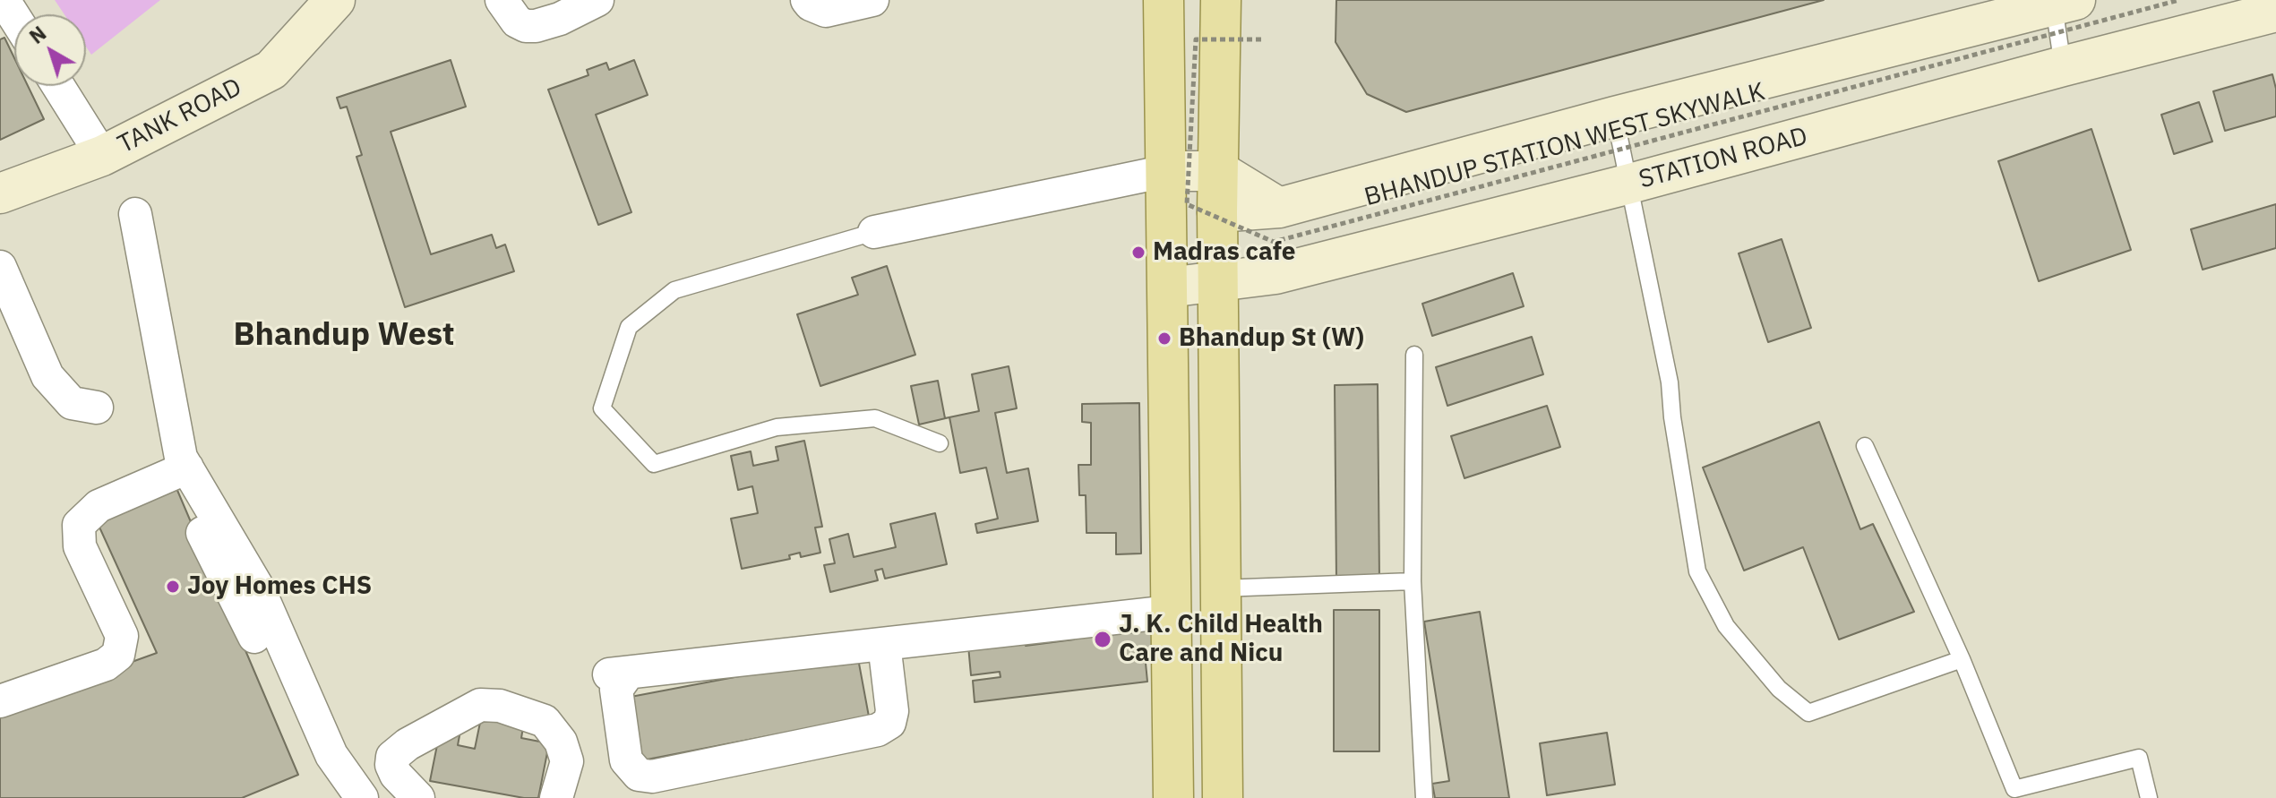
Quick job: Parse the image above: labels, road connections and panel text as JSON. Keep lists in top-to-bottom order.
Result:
{
  "streets": {
    "street": ["TANK ROAD", "STATION ROAD"],
    "path": ["BHANDUP STATION WEST SKYWALK"]
  },
  "districts": ["Bhandup West"],
  "places": [
    "Madras cafe",
    "Bhandup St (W)",
    "Joy Homes CHS",
    "J. K. Child Health Care and Nicu"
  ],
  "north": "top left"
}
